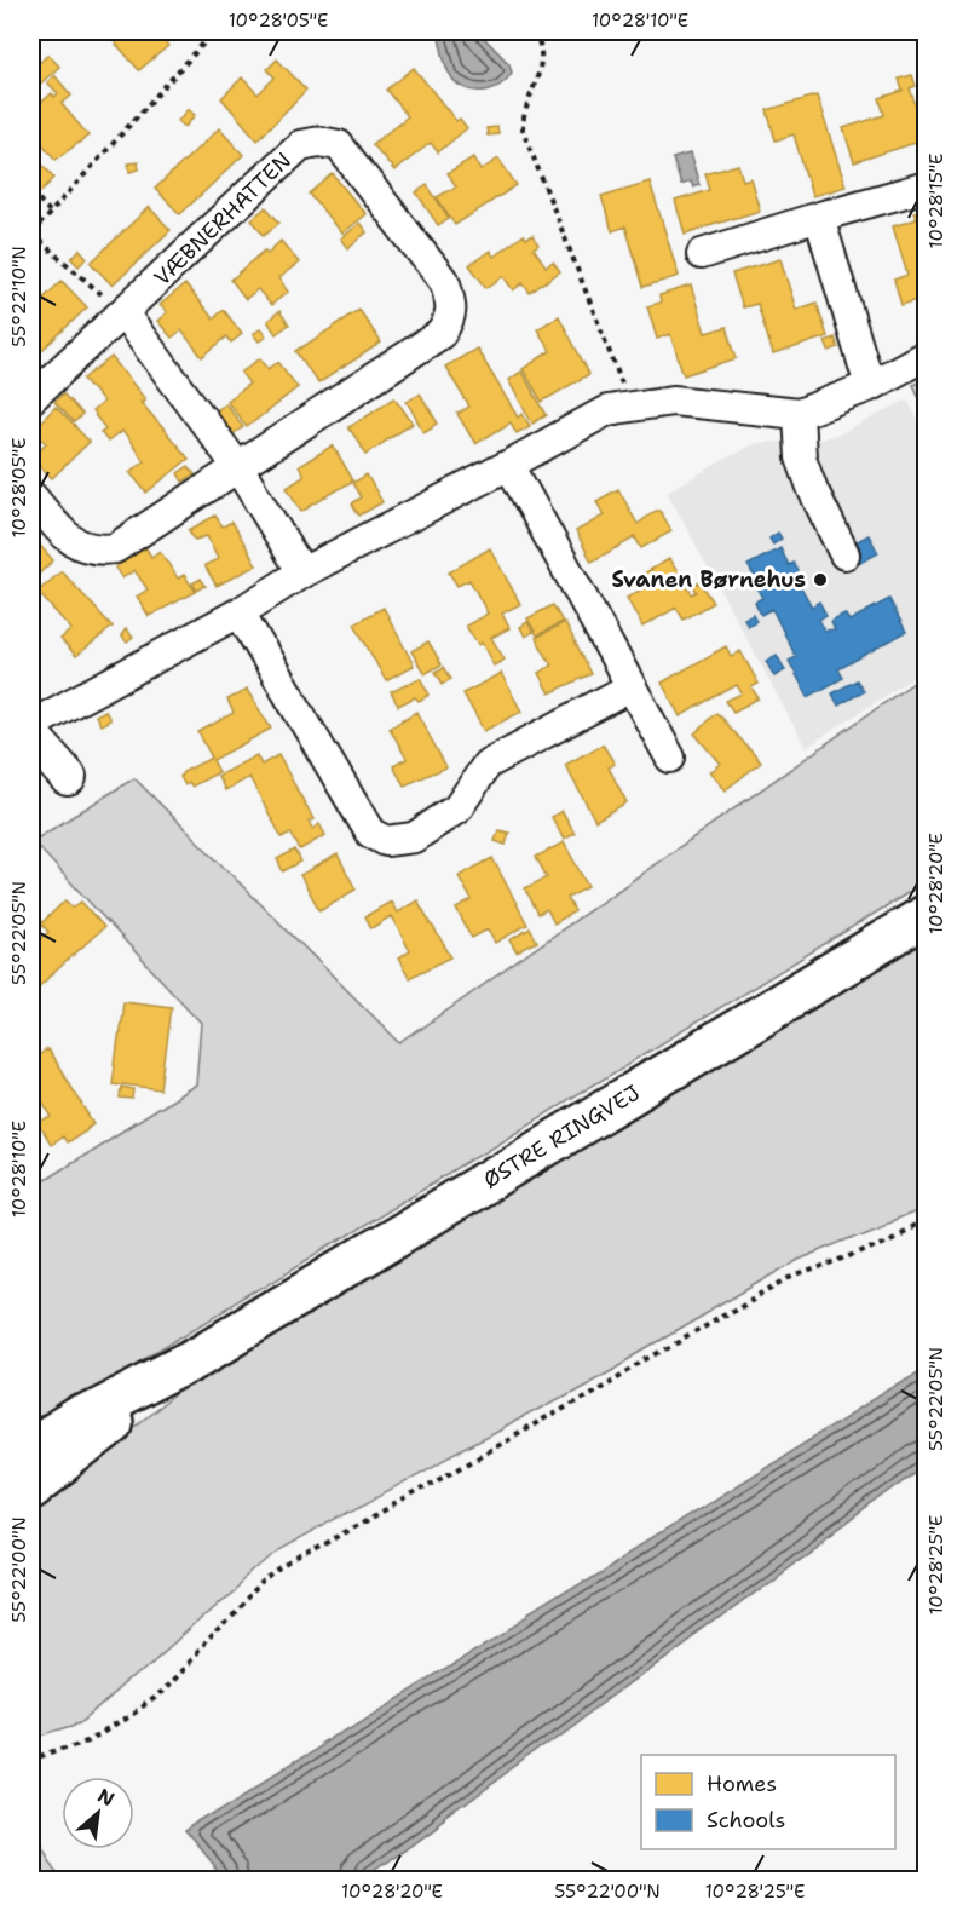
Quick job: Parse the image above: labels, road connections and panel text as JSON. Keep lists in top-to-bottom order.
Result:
{
  "streets": {
    "main road": ["ØSTRE RINGVEJ"],
    "street": ["VÆBNERHATTEN"]
  },
  "places": ["Svanen Børnehus"],
  "legend": ["Homes", "Schools"],
  "north": "top right",
  "coordinates": [
    "10°28'05\"E",
    "10°28'10\"E",
    "10°28'15\"E",
    "55°22'10\"N",
    "10°28'20\"E",
    "55°22'05\"N",
    "10°28'25\"E",
    "55°22'00\"N"
  ]
}
